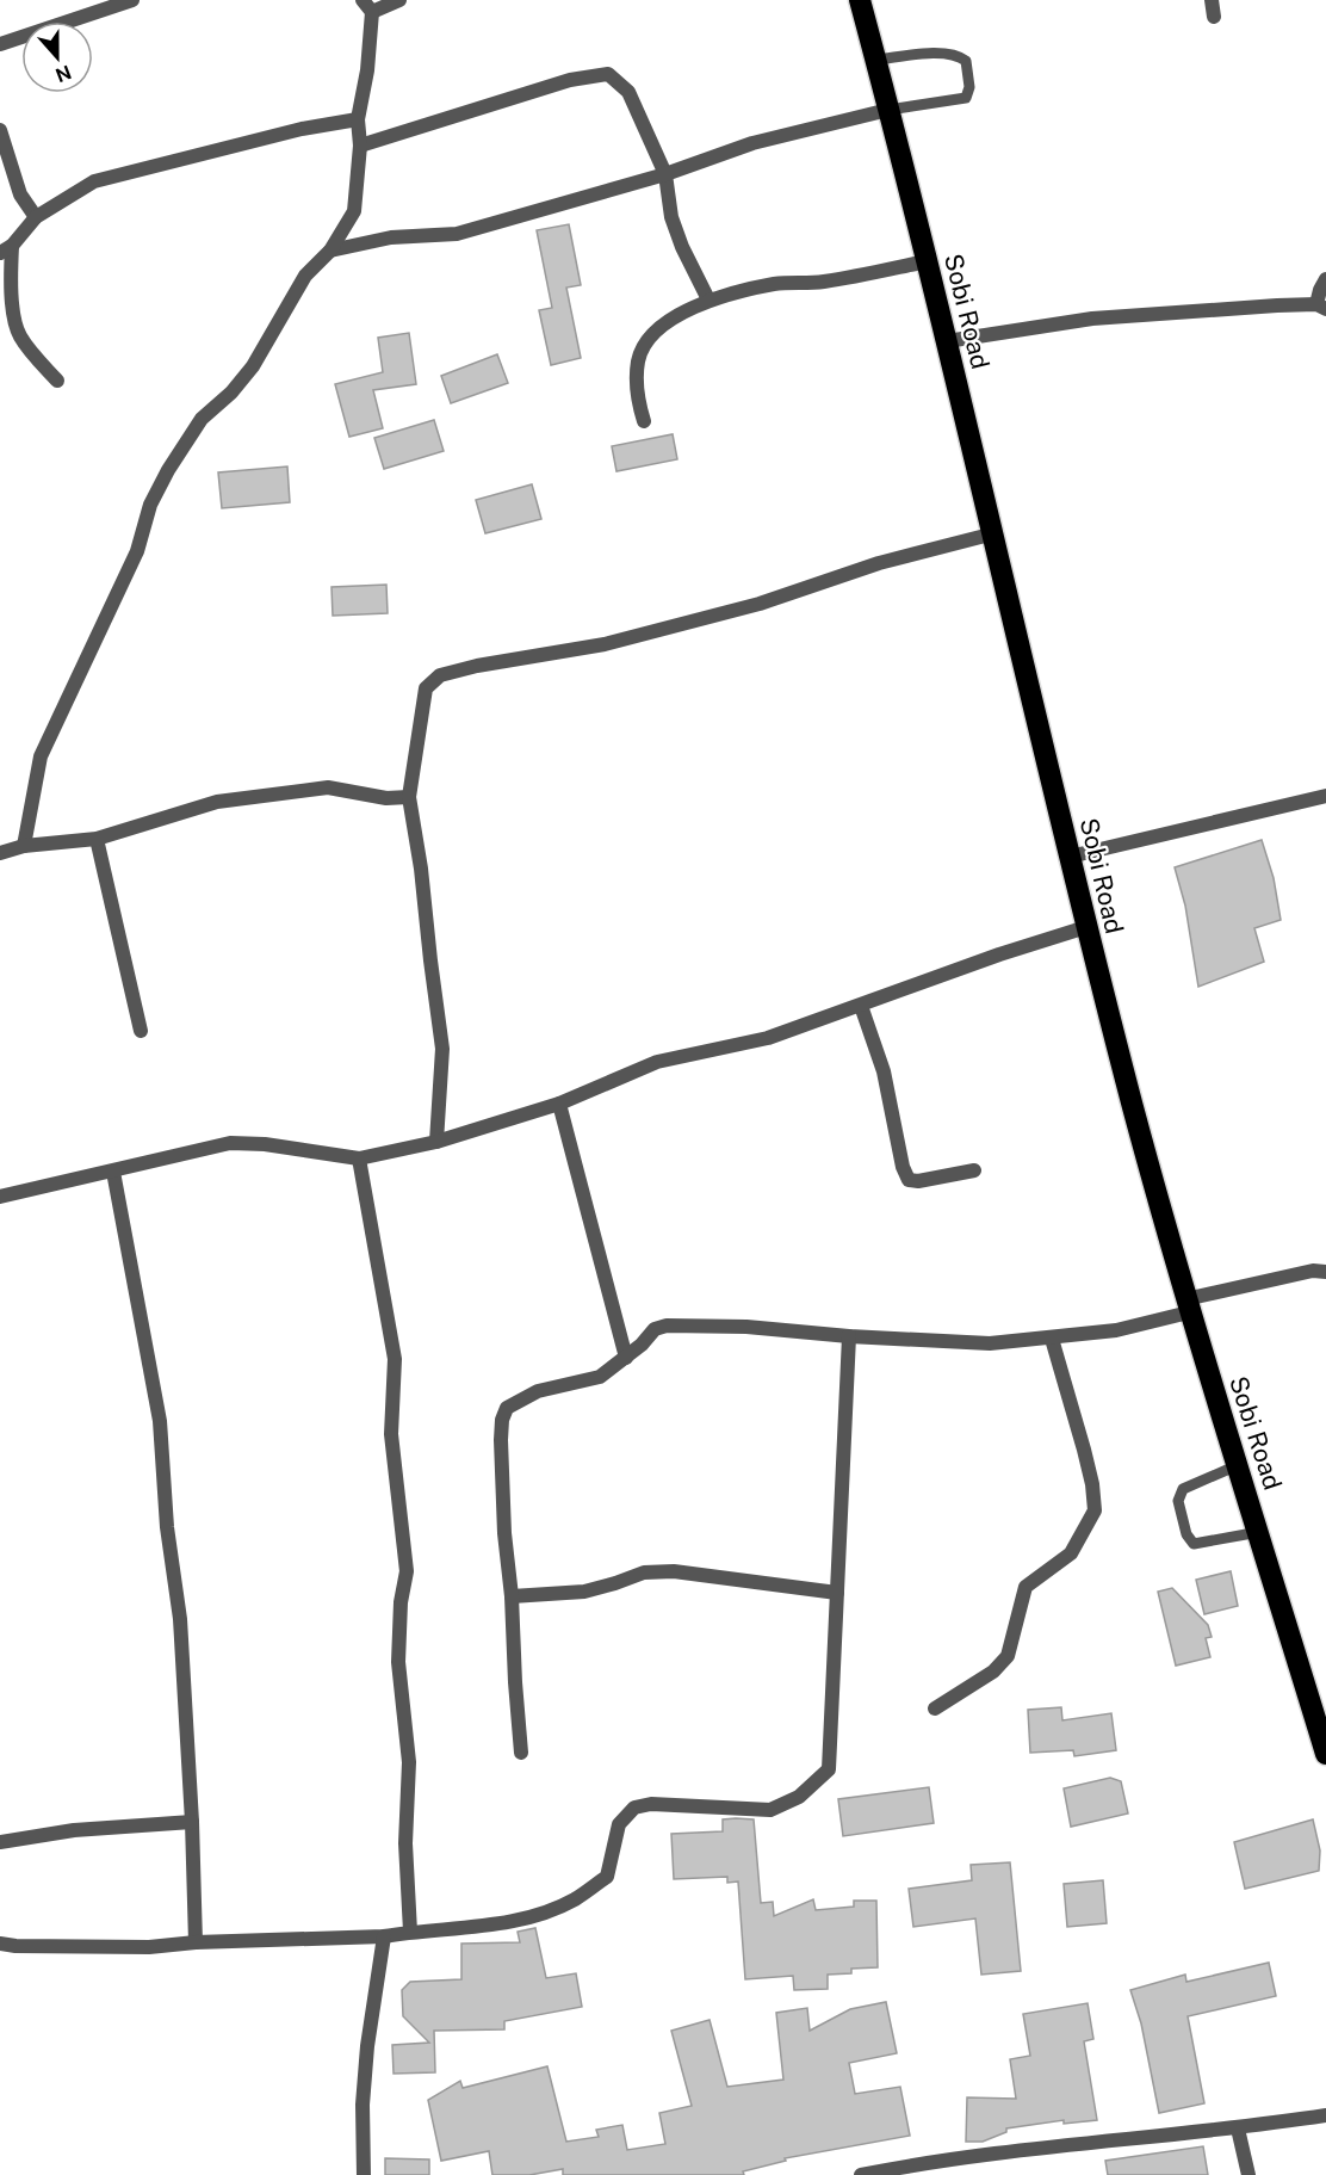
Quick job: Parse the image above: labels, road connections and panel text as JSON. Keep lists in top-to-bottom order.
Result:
{
  "streets": {
    "highway": ["Sobi Road"]
  },
  "north": "bottom"
}
